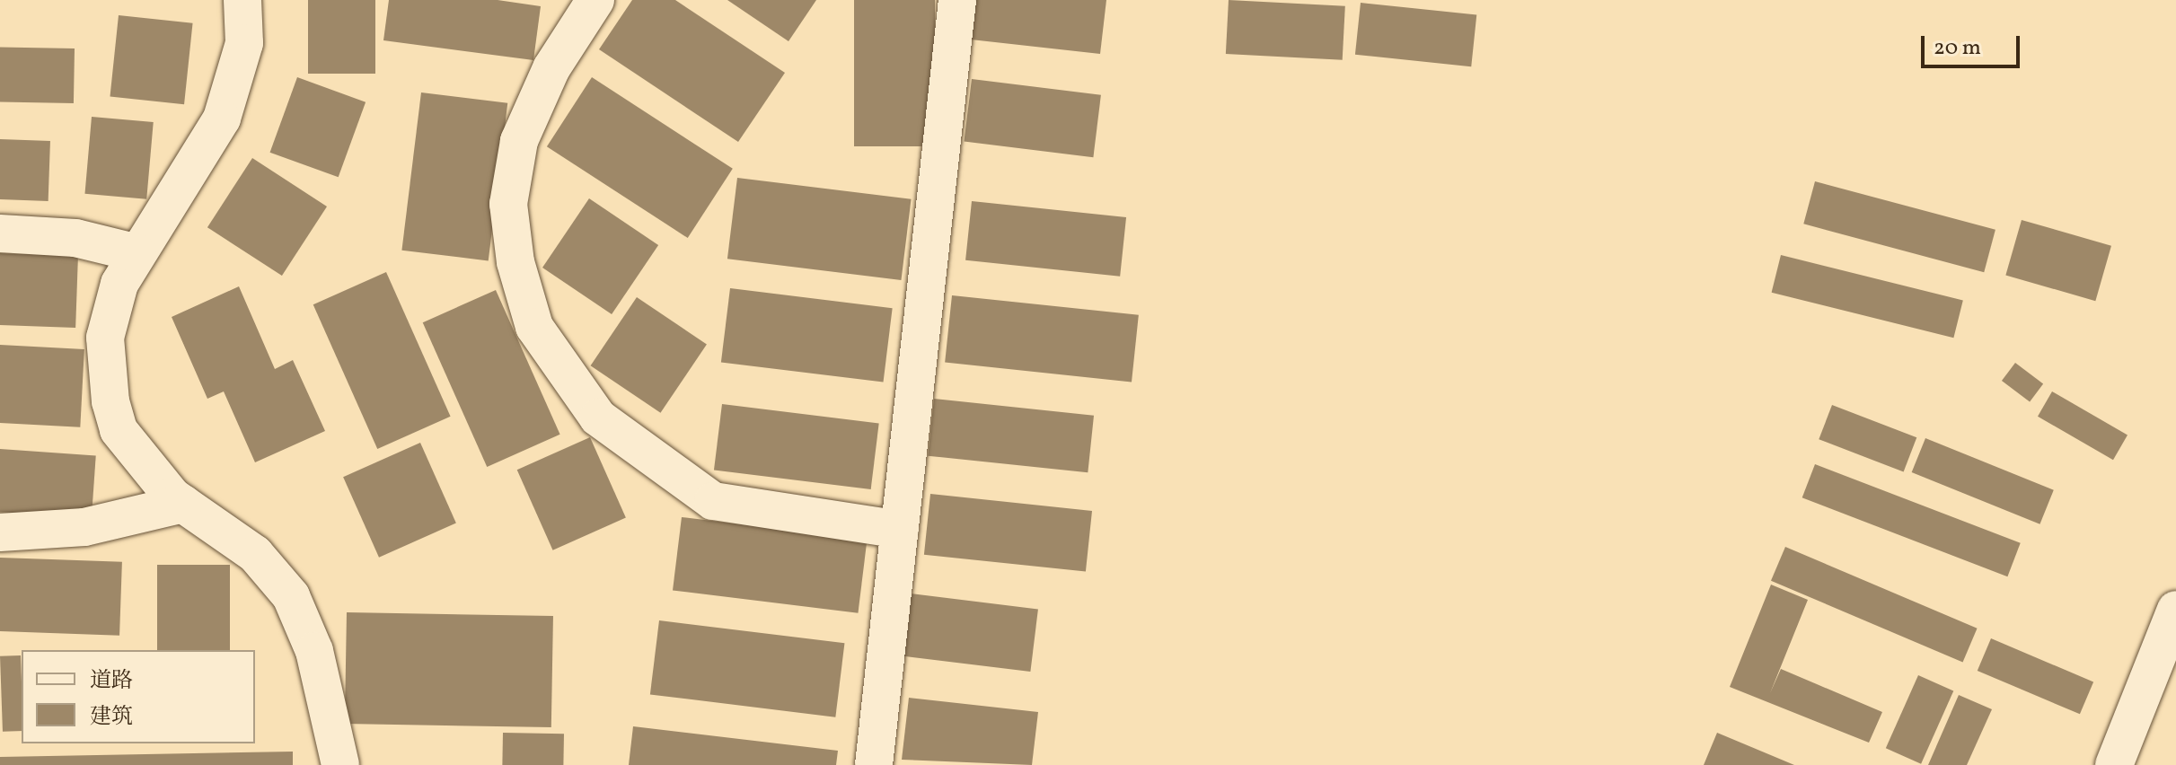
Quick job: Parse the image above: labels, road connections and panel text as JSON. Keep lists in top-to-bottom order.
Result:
{
  "legend": ["道路", "建筑"],
  "scale_bar": "20 m"
}
